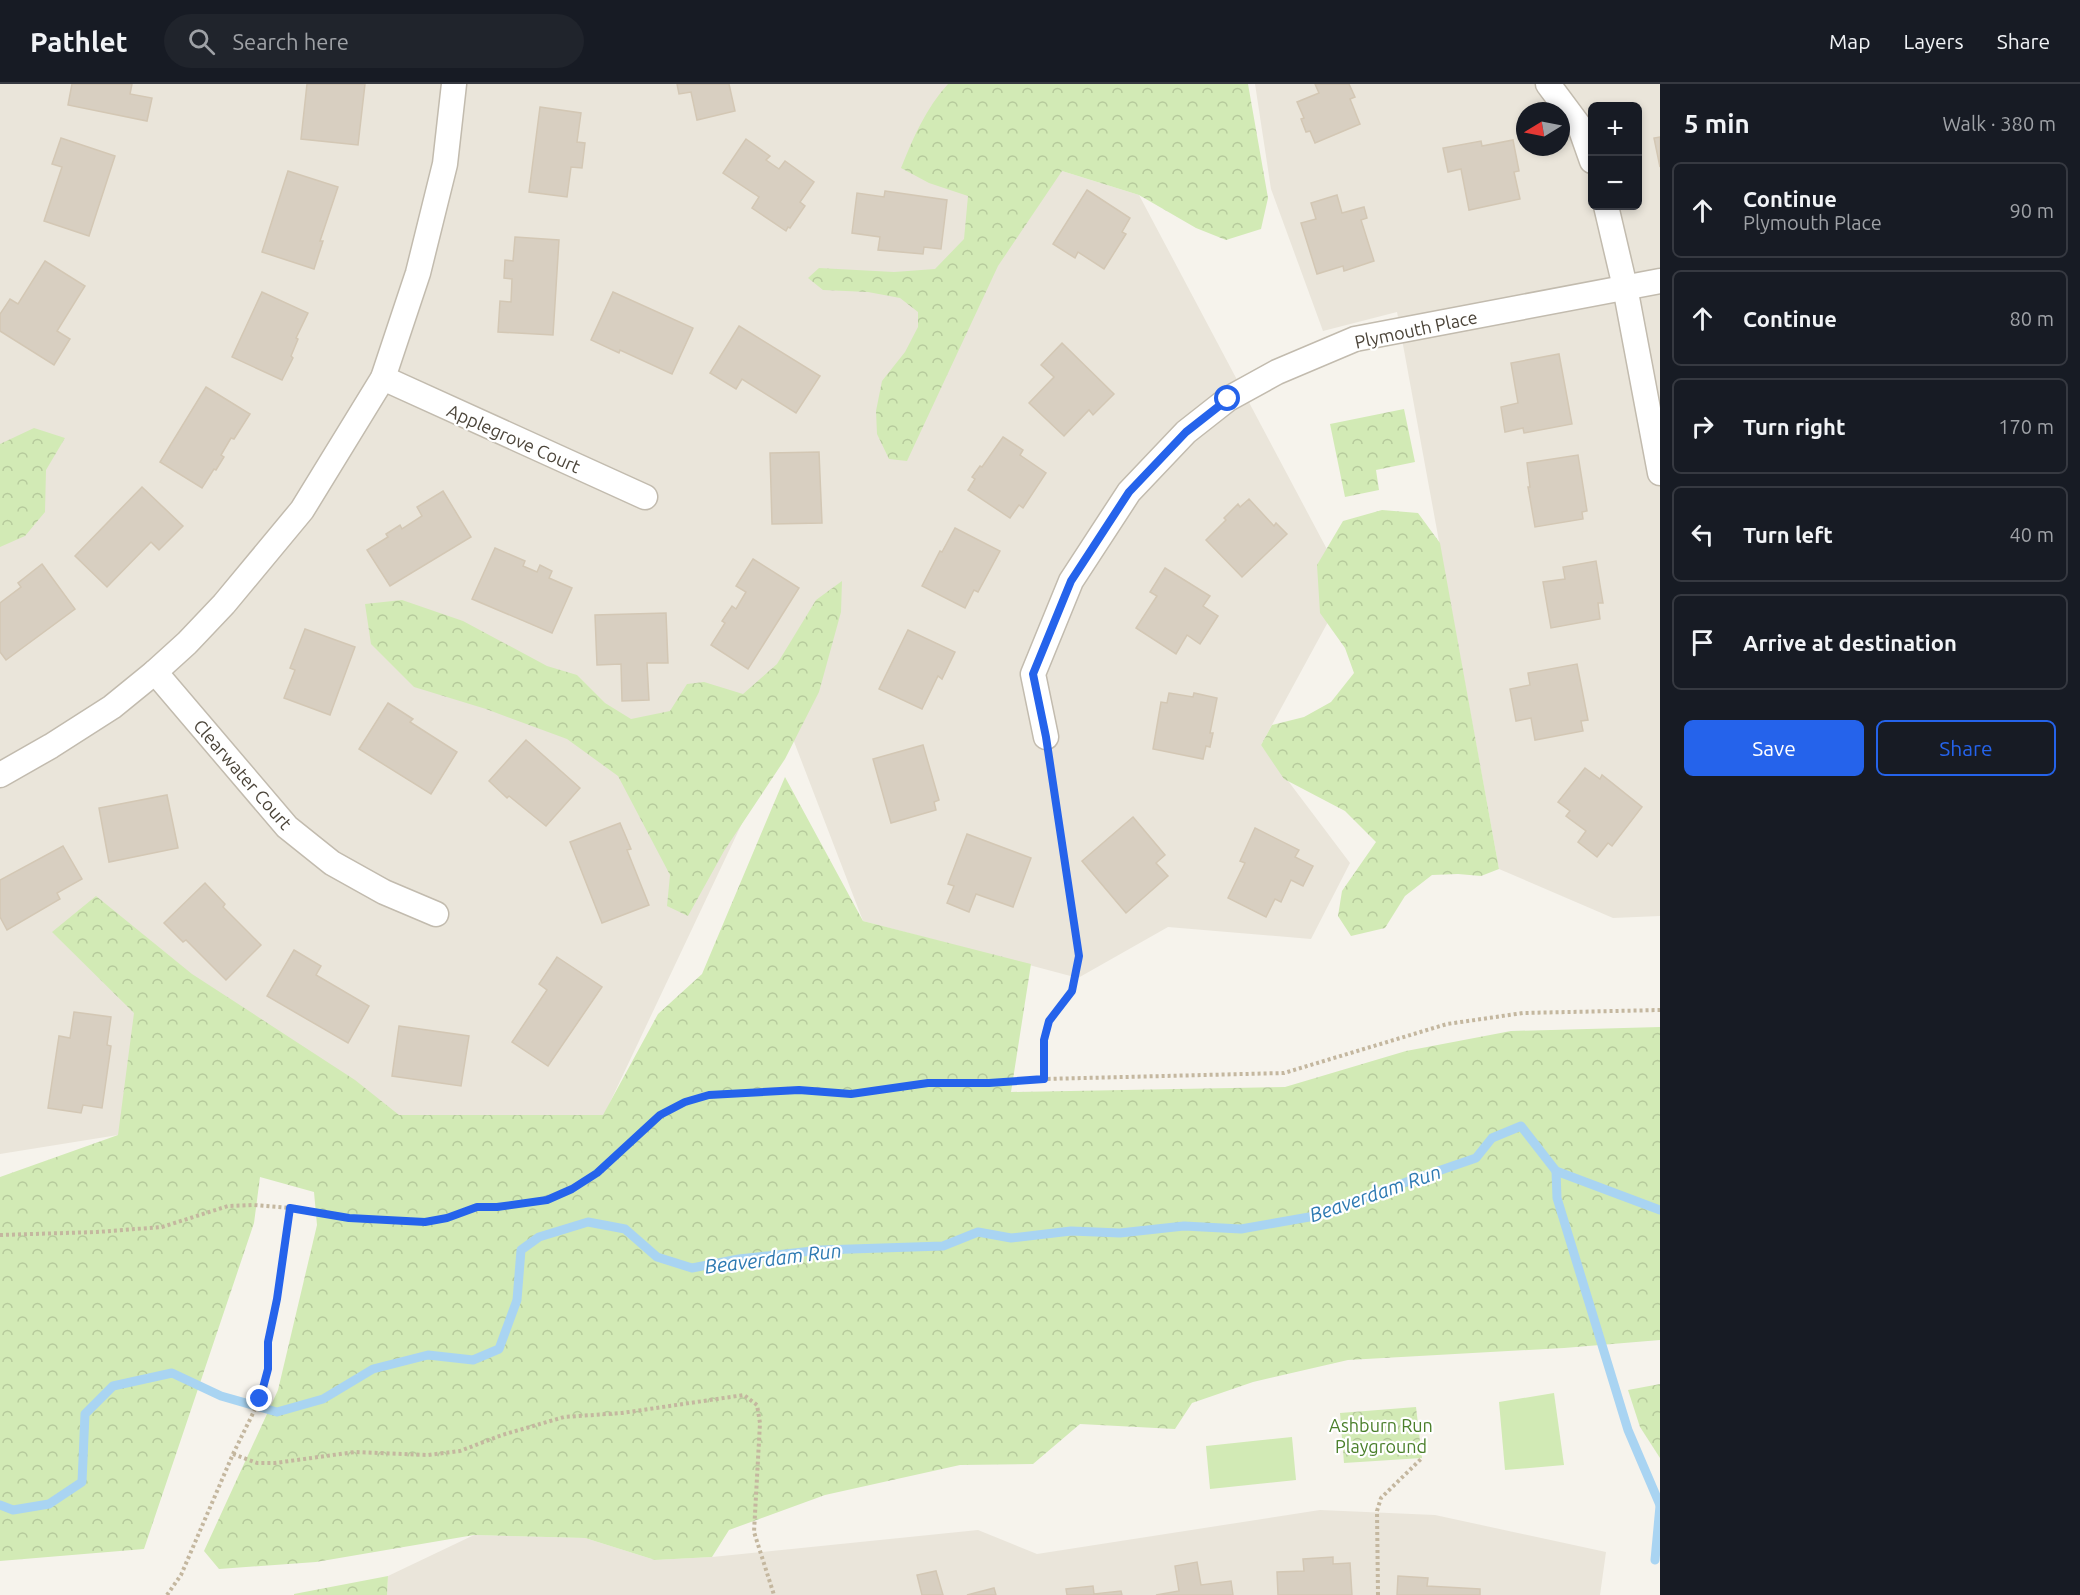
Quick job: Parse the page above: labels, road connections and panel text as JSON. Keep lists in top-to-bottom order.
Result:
{
  "streets": {
    "street": ["Plymouth Place", "Applegrove Court", "Clearwater Court"]
  },
  "water": ["Beaverdam Run"],
  "parks": ["Ashburn Run Playground"],
  "north": "left",
  "page": {
    "header": "Pathlet",
    "search": "Search here",
    "nav": ["Map", "Layers", "Share"],
    "heading": ["5 min", "Walk · 380 m"],
    "map_buttons": ["+", "−"],
    "list": [
      ["Continue", "Plymouth Place", "90 m"],
      ["Continue", "80 m"],
      ["Turn right", "170 m"],
      ["Turn left", "40 m"],
      "Arrive at destination"
    ],
    "buttons": ["Save", "Share"]
  }
}
